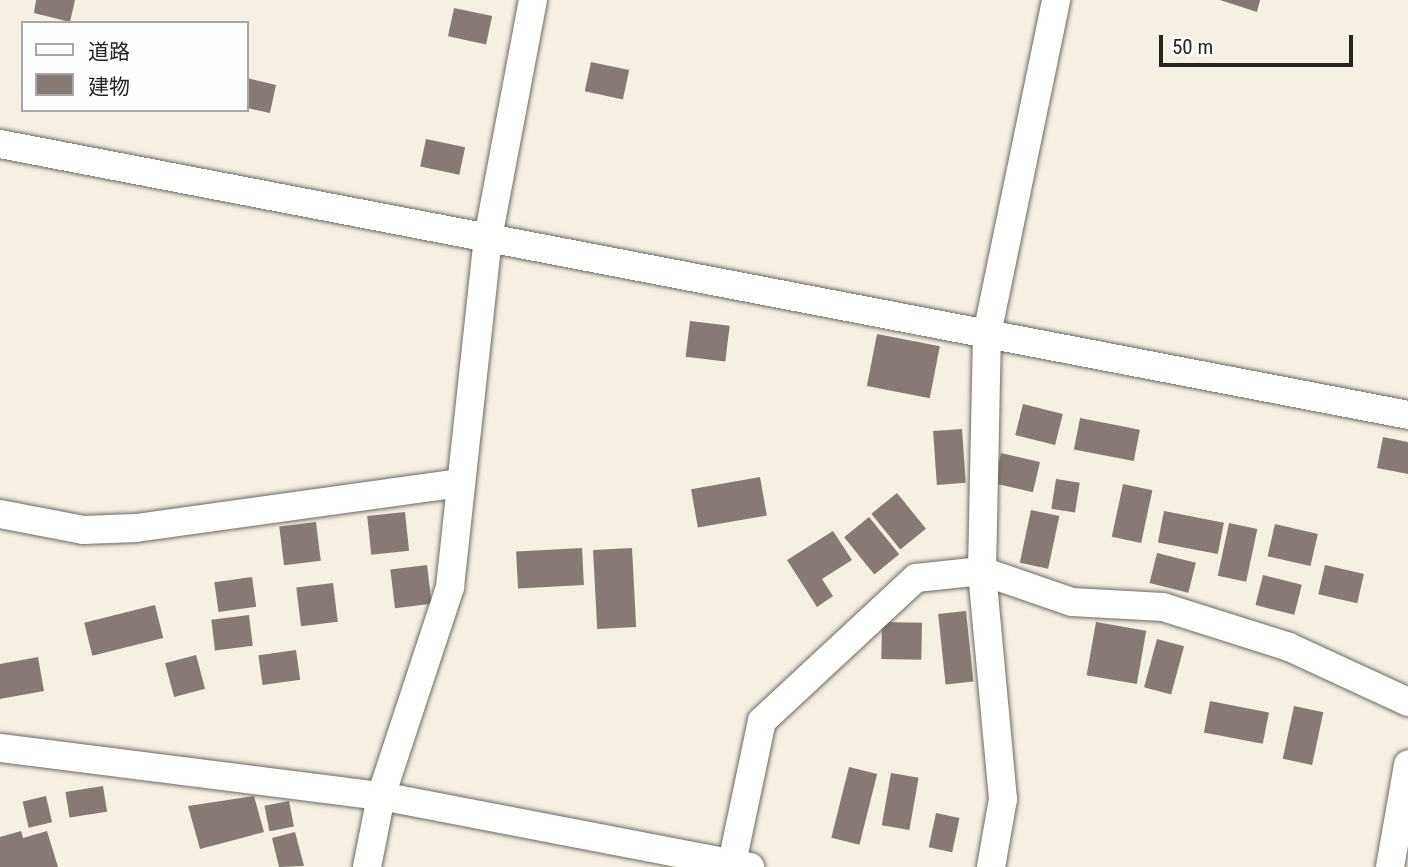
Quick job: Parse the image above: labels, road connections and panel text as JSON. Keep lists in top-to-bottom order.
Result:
{
  "legend": ["道路", "建物"],
  "scale_bar": "50 m"
}
